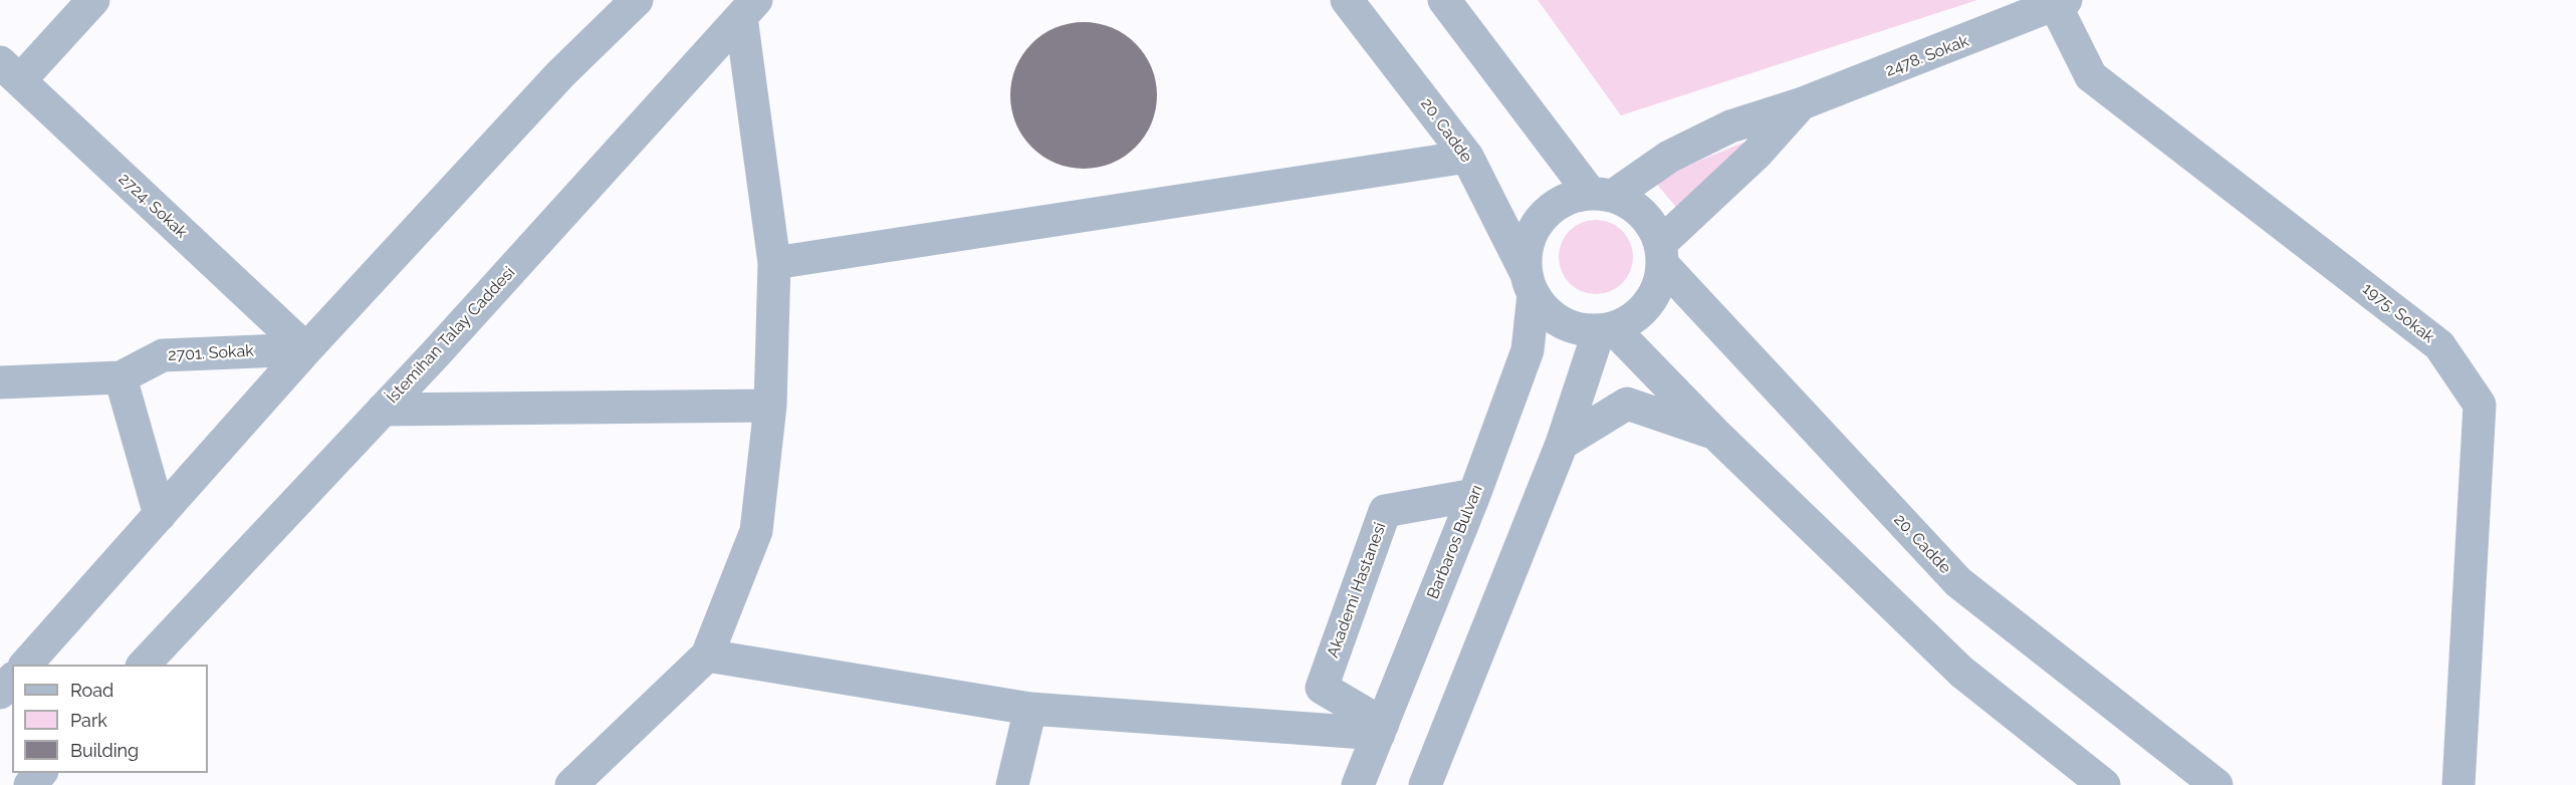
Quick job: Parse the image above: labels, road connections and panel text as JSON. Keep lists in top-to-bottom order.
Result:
{
  "streets": {
    "street": [
      "2478. Sokak",
      "20. Cadde",
      "2724. Sokak",
      "1975. Sokak",
      "İstemihan Talay Caddesi",
      "2701. Sokak",
      "Barbaros Bulvarı",
      "Akademi Hastanesi"
    ]
  },
  "crossings": [
    ["2478. Sokak", "20. Cadde"],
    ["2478. Sokak", "1975. Sokak"],
    ["2478. Sokak", "Barbaros Bulvarı"],
    ["20. Cadde", "Barbaros Bulvarı"],
    ["2724. Sokak", "2701. Sokak"],
    ["Barbaros Bulvarı", "Akademi Hastanesi"]
  ],
  "legend": ["Road", "Park", "Building"]
}
